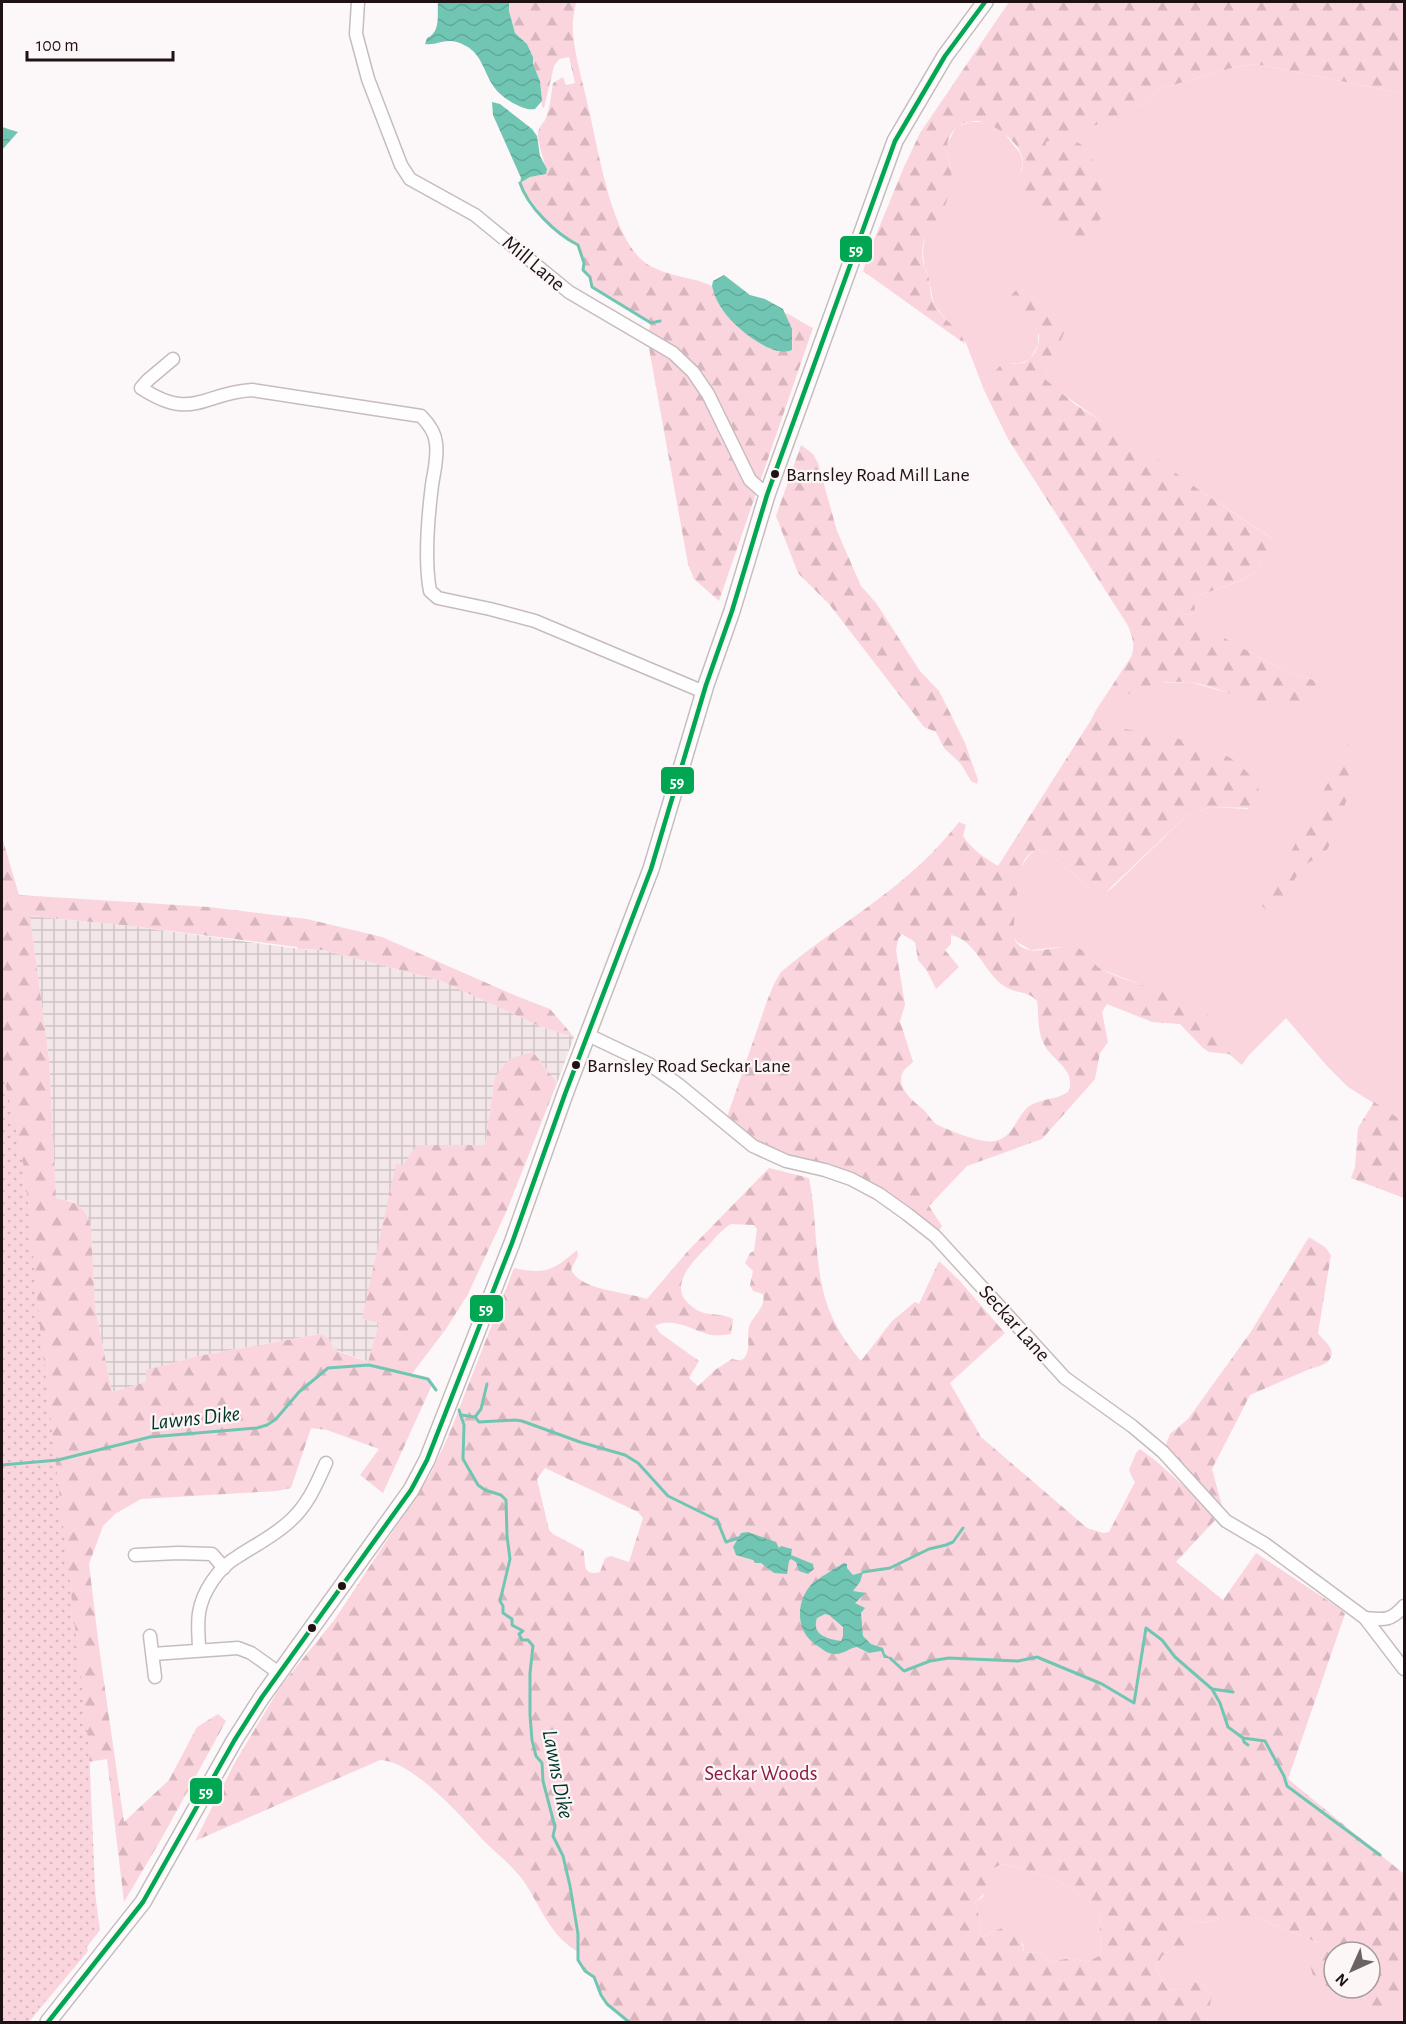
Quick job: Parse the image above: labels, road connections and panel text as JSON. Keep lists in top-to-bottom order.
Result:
{
  "streets": {
    "street": ["Mill Lane", "Seckar Lane"]
  },
  "water": ["Lawns Dike"],
  "parks": ["Seckar Woods"],
  "places": ["Barnsley Road Mill Lane", "Barnsley Road Seckar Lane"],
  "lines": ["transit line 59"],
  "scale_bar": "100 m",
  "north": "bottom left"
}
